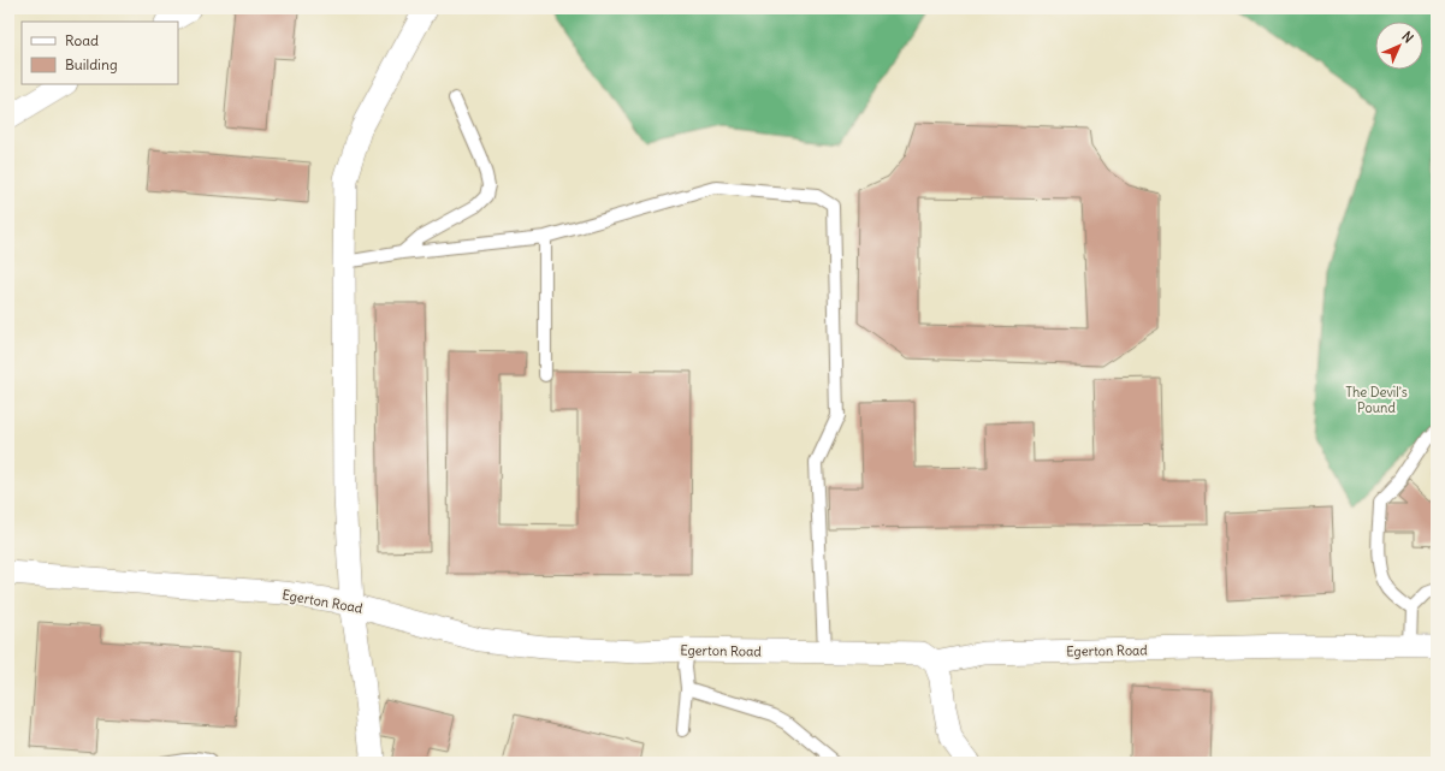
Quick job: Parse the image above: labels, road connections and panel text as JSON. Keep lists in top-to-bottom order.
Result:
{
  "streets": {
    "street": ["Egerton Road"]
  },
  "parks": ["The Devil's Pound"],
  "legend": ["Road", "Building"],
  "north": "top right"
}
